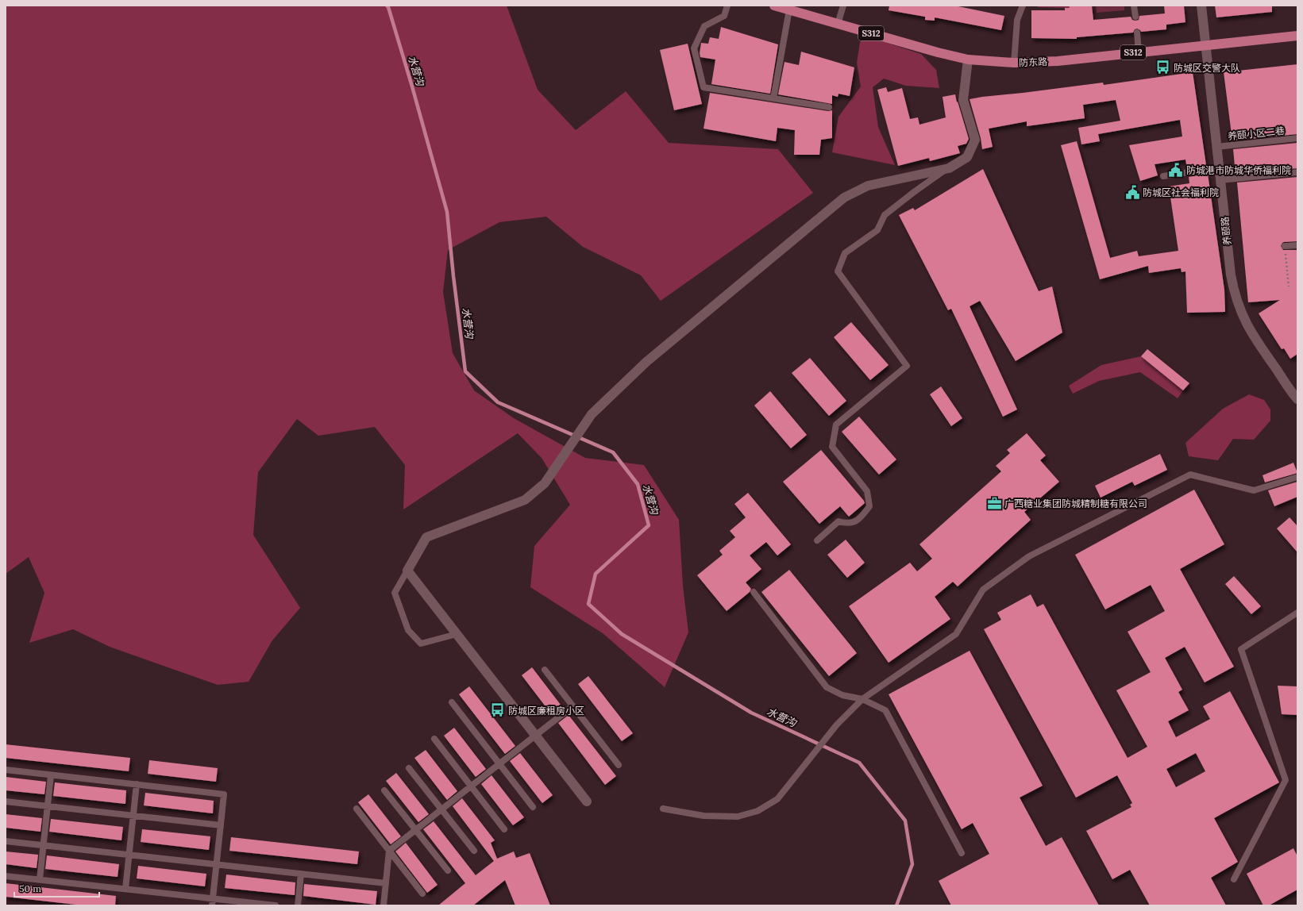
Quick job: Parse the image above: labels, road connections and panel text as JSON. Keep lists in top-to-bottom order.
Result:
{
  "streets": {
    "main road": ["S312", "防东路"],
    "street": ["养颐路"],
    "lane": ["养颐小区二巷"]
  },
  "crossings": [
    ["防东路", "养颐路"],
    ["养颐小区二巷", "养颐路"]
  ],
  "water": ["水营沟"],
  "places": {
    "bus stop": ["防城区交警大队", "防城区廉租房小区"],
    "public building": ["防城港市防城华侨福利院", "防城区社会福利院"],
    "office": ["广西糖业集团防城精制糖有限公司"]
  },
  "scale_bar": "50 m"
}
